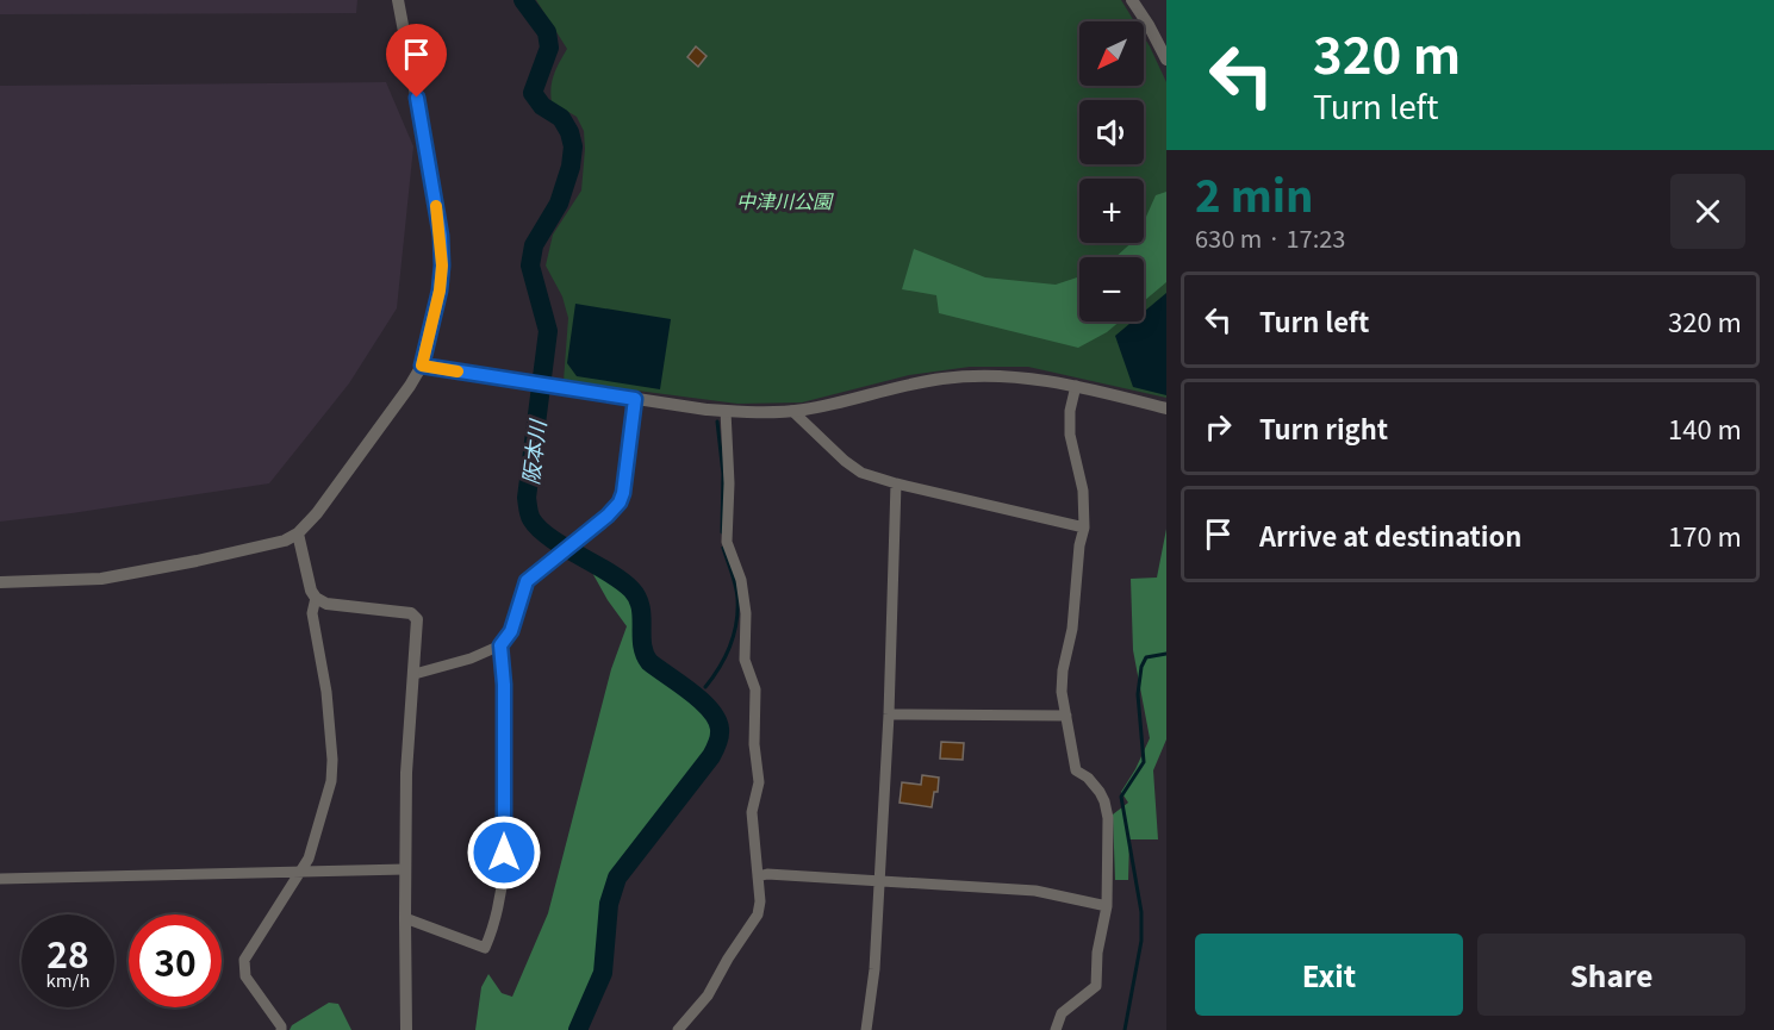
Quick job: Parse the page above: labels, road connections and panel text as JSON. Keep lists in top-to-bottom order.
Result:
{
  "water": ["阪本川"],
  "parks": ["中津川公園"],
  "north": "bottom left",
  "page": {
    "turn": ["320 m", "Turn left"],
    "map_buttons": ["+", "−"],
    "heading": ["2 min", "630 m · 17:23"],
    "list": [
      {
        "name": "Turn left",
        "value": "320 m"
      },
      {
        "name": "Turn right",
        "value": "140 m"
      },
      {
        "name": "Arrive at destination",
        "value": "170 m"
      }
    ],
    "speed": "28 km/h",
    "limit": "30",
    "buttons": ["Exit", "Share"]
  }
}
